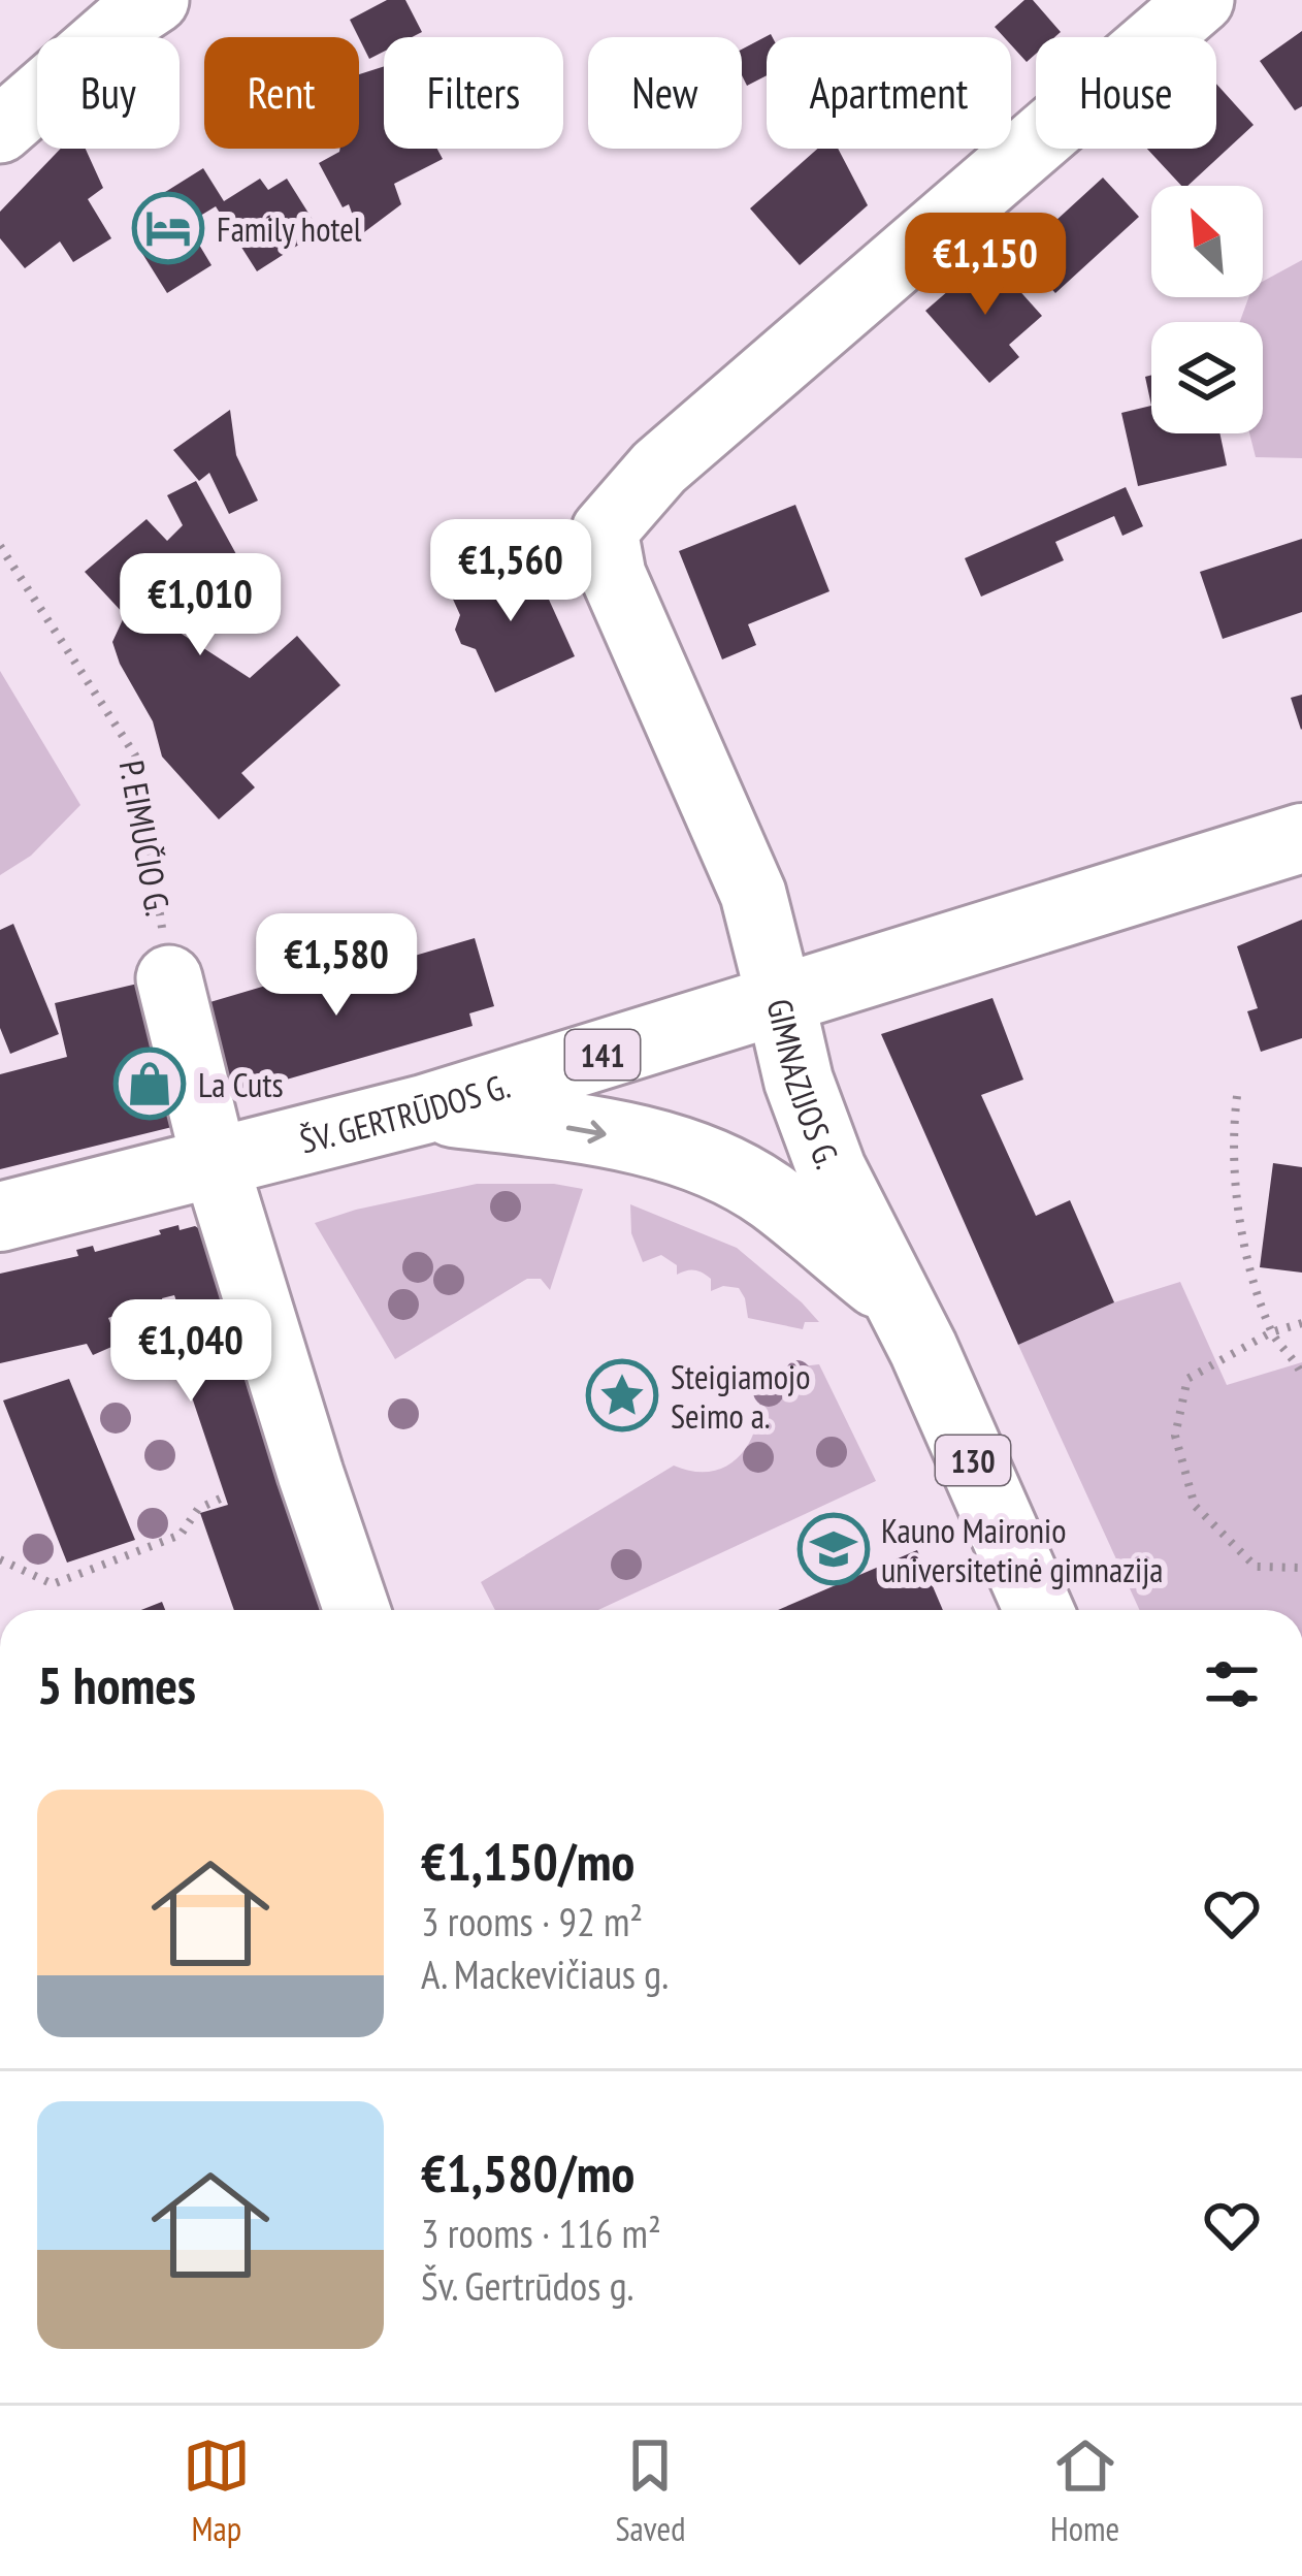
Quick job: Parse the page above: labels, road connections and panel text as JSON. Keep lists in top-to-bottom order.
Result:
{
  "streets": {
    "main road": [
      "141",
      "GIMNAZIJOS G.",
      "ŠV. GERTRŪDOS G.",
      "130"
    ],
    "path": ["P. EIMUČIO G."]
  },
  "crossings": [
    ["GIMNAZIJOS G.", "ŠV. GERTRŪDOS G."]
  ],
  "places": {
    "hotel": ["Family hotel"],
    "shop": ["La Cuts"],
    "place": ["Steigiamojo Seimo a."],
    "school or university": ["Kauno Maironio universitetinė gimnazija"]
  },
  "north": "top left",
  "page": {
    "chip": [
      "Buy",
      "Rent",
      "Filters",
      "New",
      "Apartment",
      "House"
    ],
    "price": [
      "€1,150",
      "€1,560",
      "€1,010",
      "€1,580",
      "€1,040"
    ],
    "heading": "5 homes",
    "list": [
      {
        "name": "€1,150/mo",
        "note": "3 rooms · 92 m² · A. Mackevičiaus g."
      },
      {
        "name": "€1,580/mo",
        "note": "3 rooms · 116 m² · Šv. Gertrūdos g."
      }
    ],
    "tabs": ["Map", "Saved", "Home"]
  }
}
